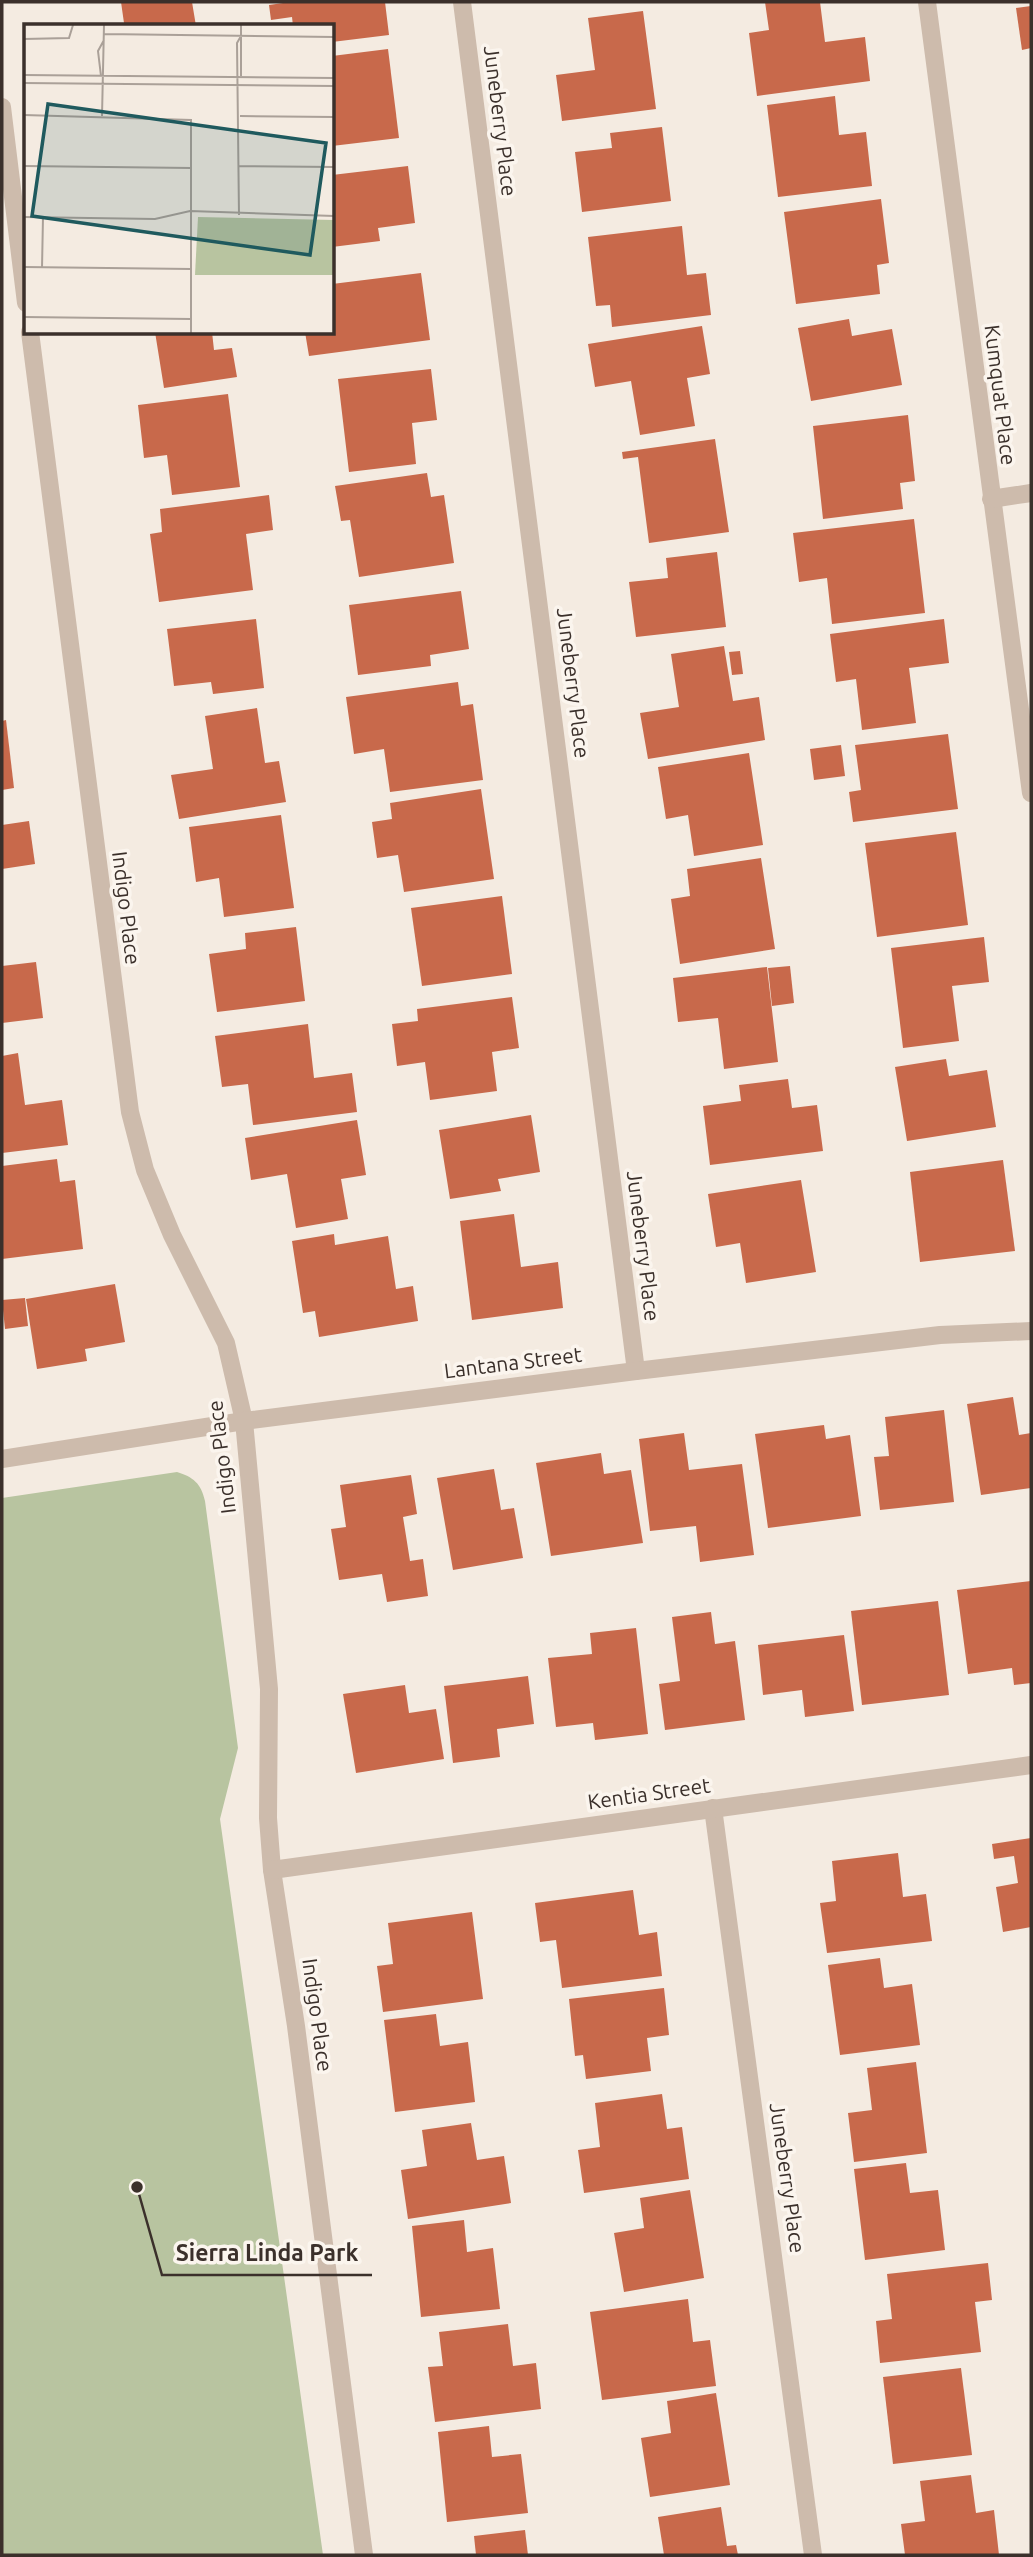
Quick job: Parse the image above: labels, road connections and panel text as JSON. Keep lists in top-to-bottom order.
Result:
{
  "streets": {
    "street": [
      "Juneberry Place",
      "Kumquat Place",
      "Indigo Place",
      "Lantana Street",
      "Kentia Street"
    ]
  },
  "crossings": [
    ["Juneberry Place", "Lantana Street"],
    ["Juneberry Place", "Kentia Street"],
    ["Indigo Place", "Lantana Street"],
    ["Indigo Place", "Kentia Street"]
  ],
  "places": ["Sierra Linda Park"]
}
